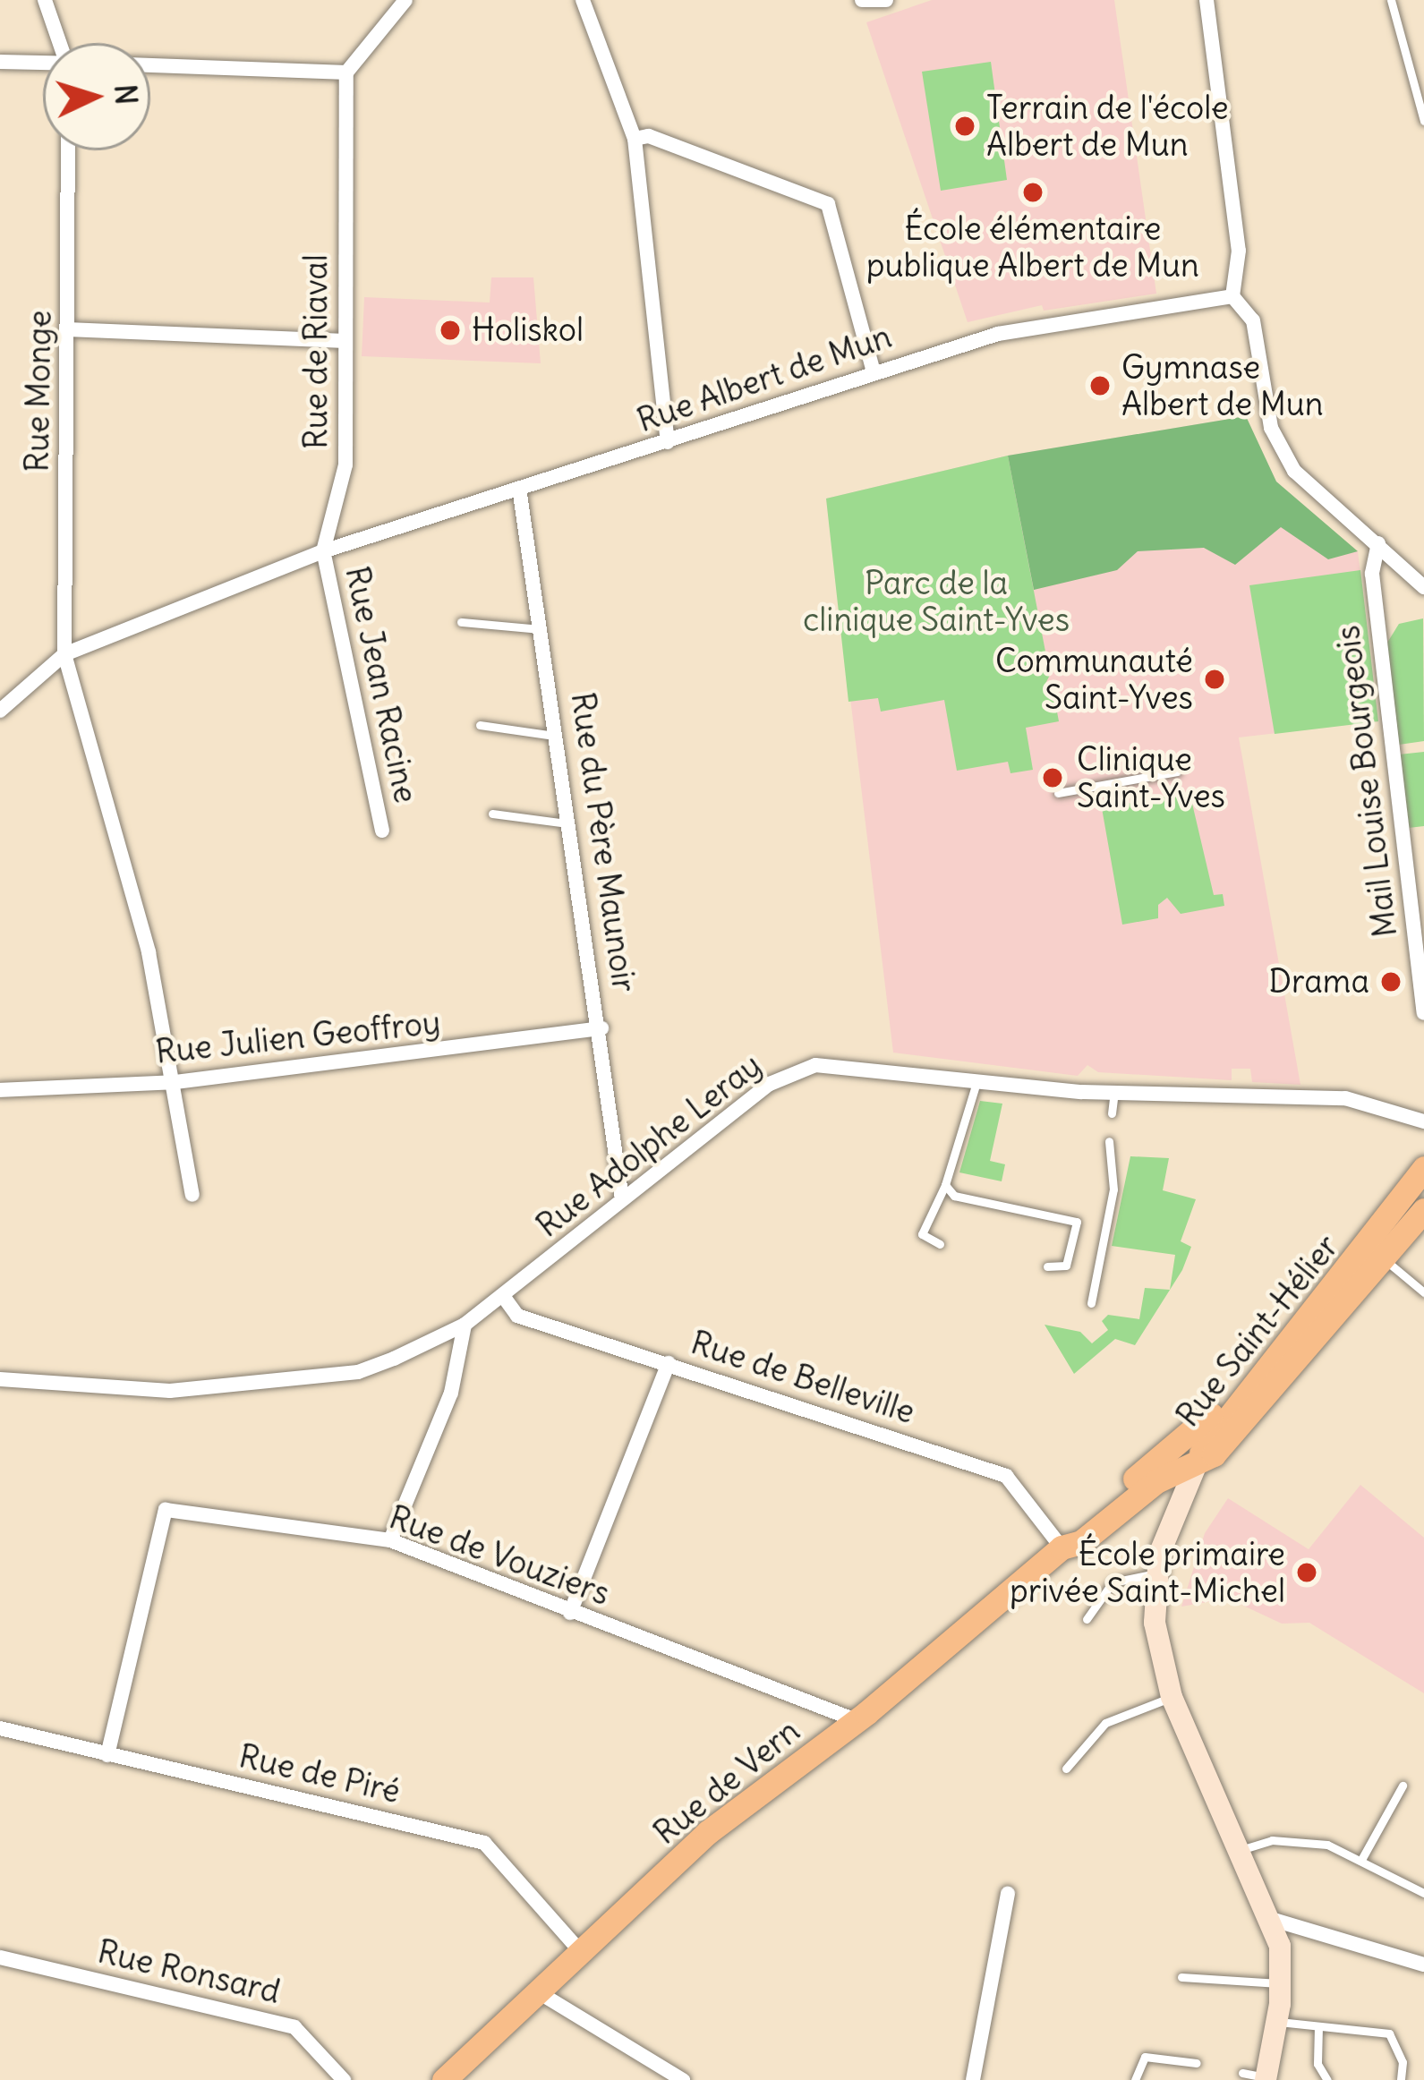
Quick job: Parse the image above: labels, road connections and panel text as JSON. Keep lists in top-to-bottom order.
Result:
{
  "streets": {
    "main road": ["Rue Saint-Hélier", "Rue de Vern"],
    "street": [
      "Rue de Riaval",
      "Rue Albert de Mun",
      "Rue Monge",
      "Rue Jean Racine",
      "Mail Louise Bourgeois",
      "Rue du Père Maunoir",
      "Rue Julien Geoffroy",
      "Rue Adolphe Leray",
      "Rue de Belleville",
      "Rue de Vouziers",
      "Rue de Piré",
      "Rue Ronsard"
    ]
  },
  "crossings": [
    ["Rue de Riaval", "Rue Albert de Mun"],
    ["Rue de Riaval", "Rue Jean Racine"],
    ["Rue Albert de Mun", "Rue Jean Racine"],
    ["Rue Albert de Mun", "Rue du Père Maunoir"],
    ["Rue Monge", "Rue Julien Geoffroy"],
    ["Rue du Père Maunoir", "Rue Julien Geoffroy"],
    ["Rue du Père Maunoir", "Rue Adolphe Leray"],
    ["Rue Adolphe Leray", "Rue de Belleville"],
    ["Rue Saint-Hélier", "Rue de Vern"],
    ["Rue de Belleville", "Rue de Vern"],
    ["Rue de Vouziers", "Rue de Piré"],
    ["Rue de Vouziers", "Rue de Vern"],
    ["Rue de Piré", "Rue de Vern"]
  ],
  "parks": ["Parc de la clinique Saint-Yves"],
  "places": [
    "Terrain de l'école Albert de Mun",
    "École élémentaire publique Albert de Mun",
    "Holiskol",
    "Gymnase Albert de Mun",
    "Communauté Saint-Yves",
    "Clinique Saint-Yves",
    "Drama",
    "École primaire privée Saint-Michel"
  ],
  "north": "right"
}
